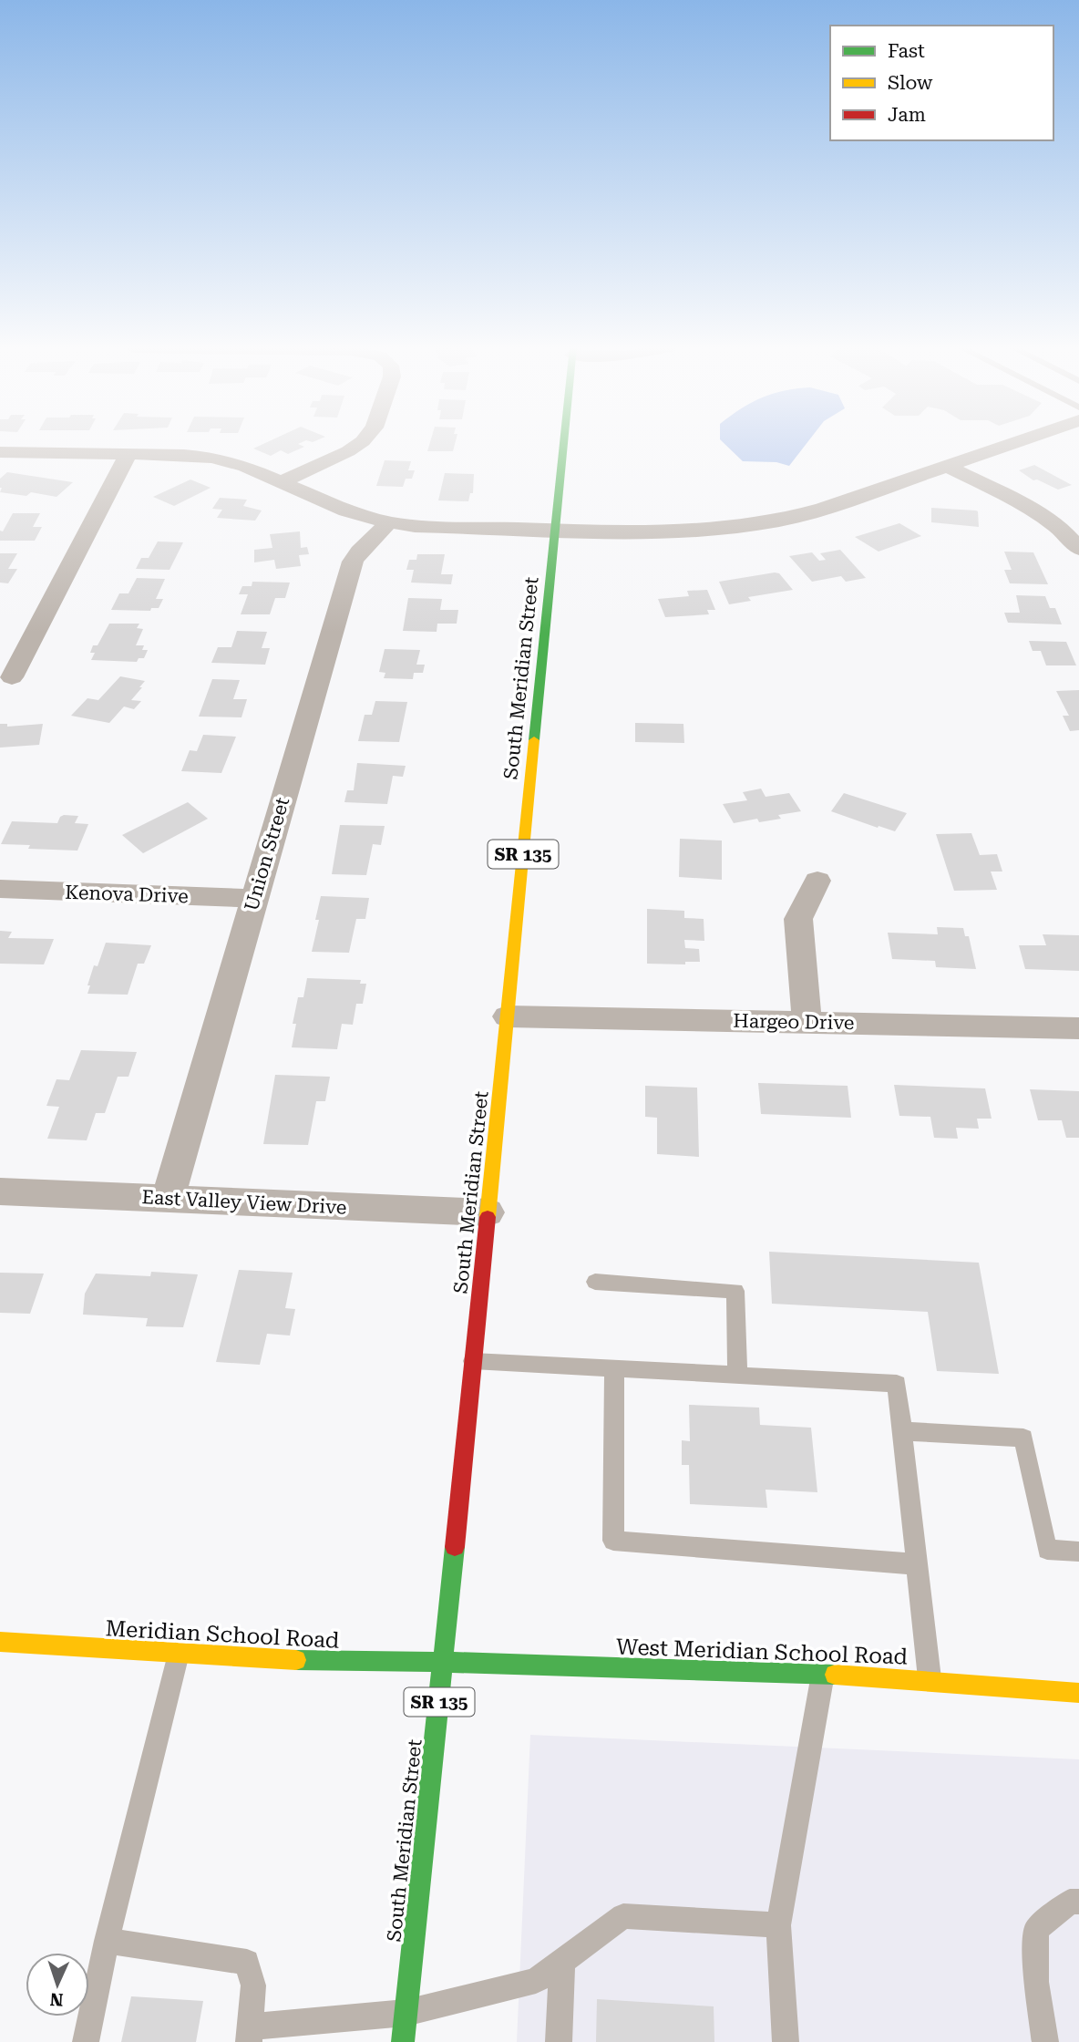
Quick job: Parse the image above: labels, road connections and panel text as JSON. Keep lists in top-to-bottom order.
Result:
{
  "streets": {
    "main road": [
      "South Meridian Street",
      "SR 135",
      "Meridian School Road",
      "West Meridian School Road"
    ],
    "street": [
      "Union Street",
      "Kenova Drive",
      "Hargeo Drive",
      "East Valley View Drive"
    ]
  },
  "crossings": [
    ["South Meridian Street", "Hargeo Drive"],
    ["South Meridian Street", "East Valley View Drive"],
    ["South Meridian Street", "Meridian School Road"],
    ["South Meridian Street", "West Meridian School Road"],
    ["Union Street", "Kenova Drive"],
    ["Union Street", "East Valley View Drive"],
    ["Meridian School Road", "West Meridian School Road"]
  ],
  "legend": ["Fast", "Slow", "Jam"],
  "north": "bottom"
}
